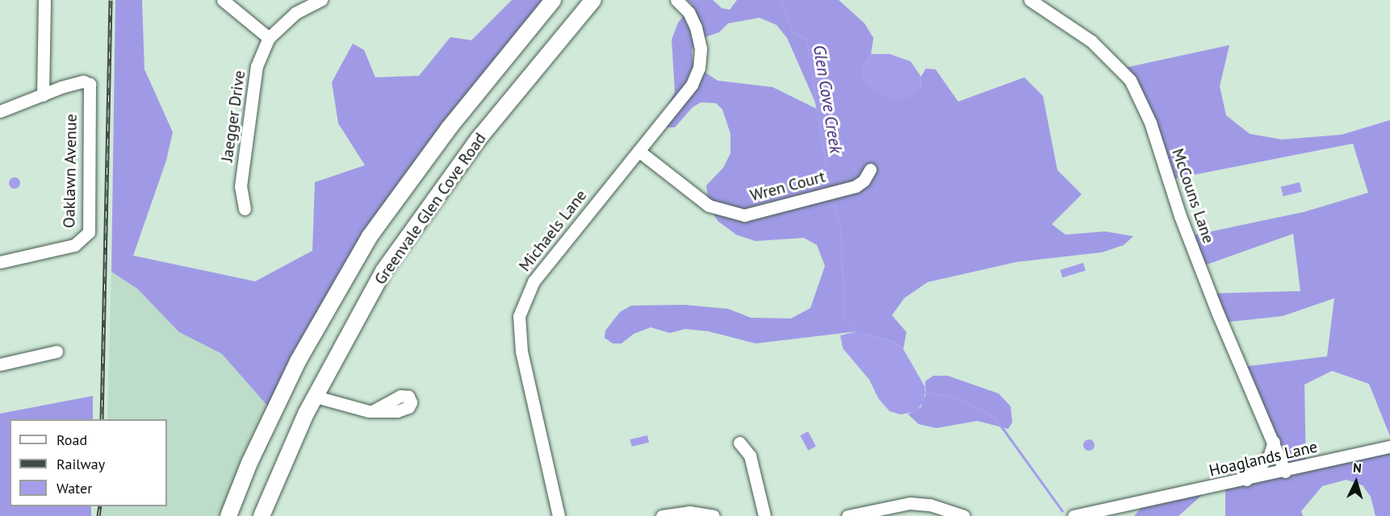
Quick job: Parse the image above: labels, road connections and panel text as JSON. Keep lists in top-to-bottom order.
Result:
{
  "streets": {
    "main road": ["Greenvale Glen Cove Road"],
    "street": [
      "Jaegger Drive",
      "Oaklawn Avenue",
      "Wren Court",
      "McCouns Lane",
      "Michaels Lane",
      "Hoaglands Lane"
    ]
  },
  "crossings": [
    ["Wren Court", "Michaels Lane"],
    ["McCouns Lane", "Hoaglands Lane"]
  ],
  "water": ["Glen Cove Creek"],
  "legend": ["Road", "Railway", "Water"],
  "north": "top"
}
